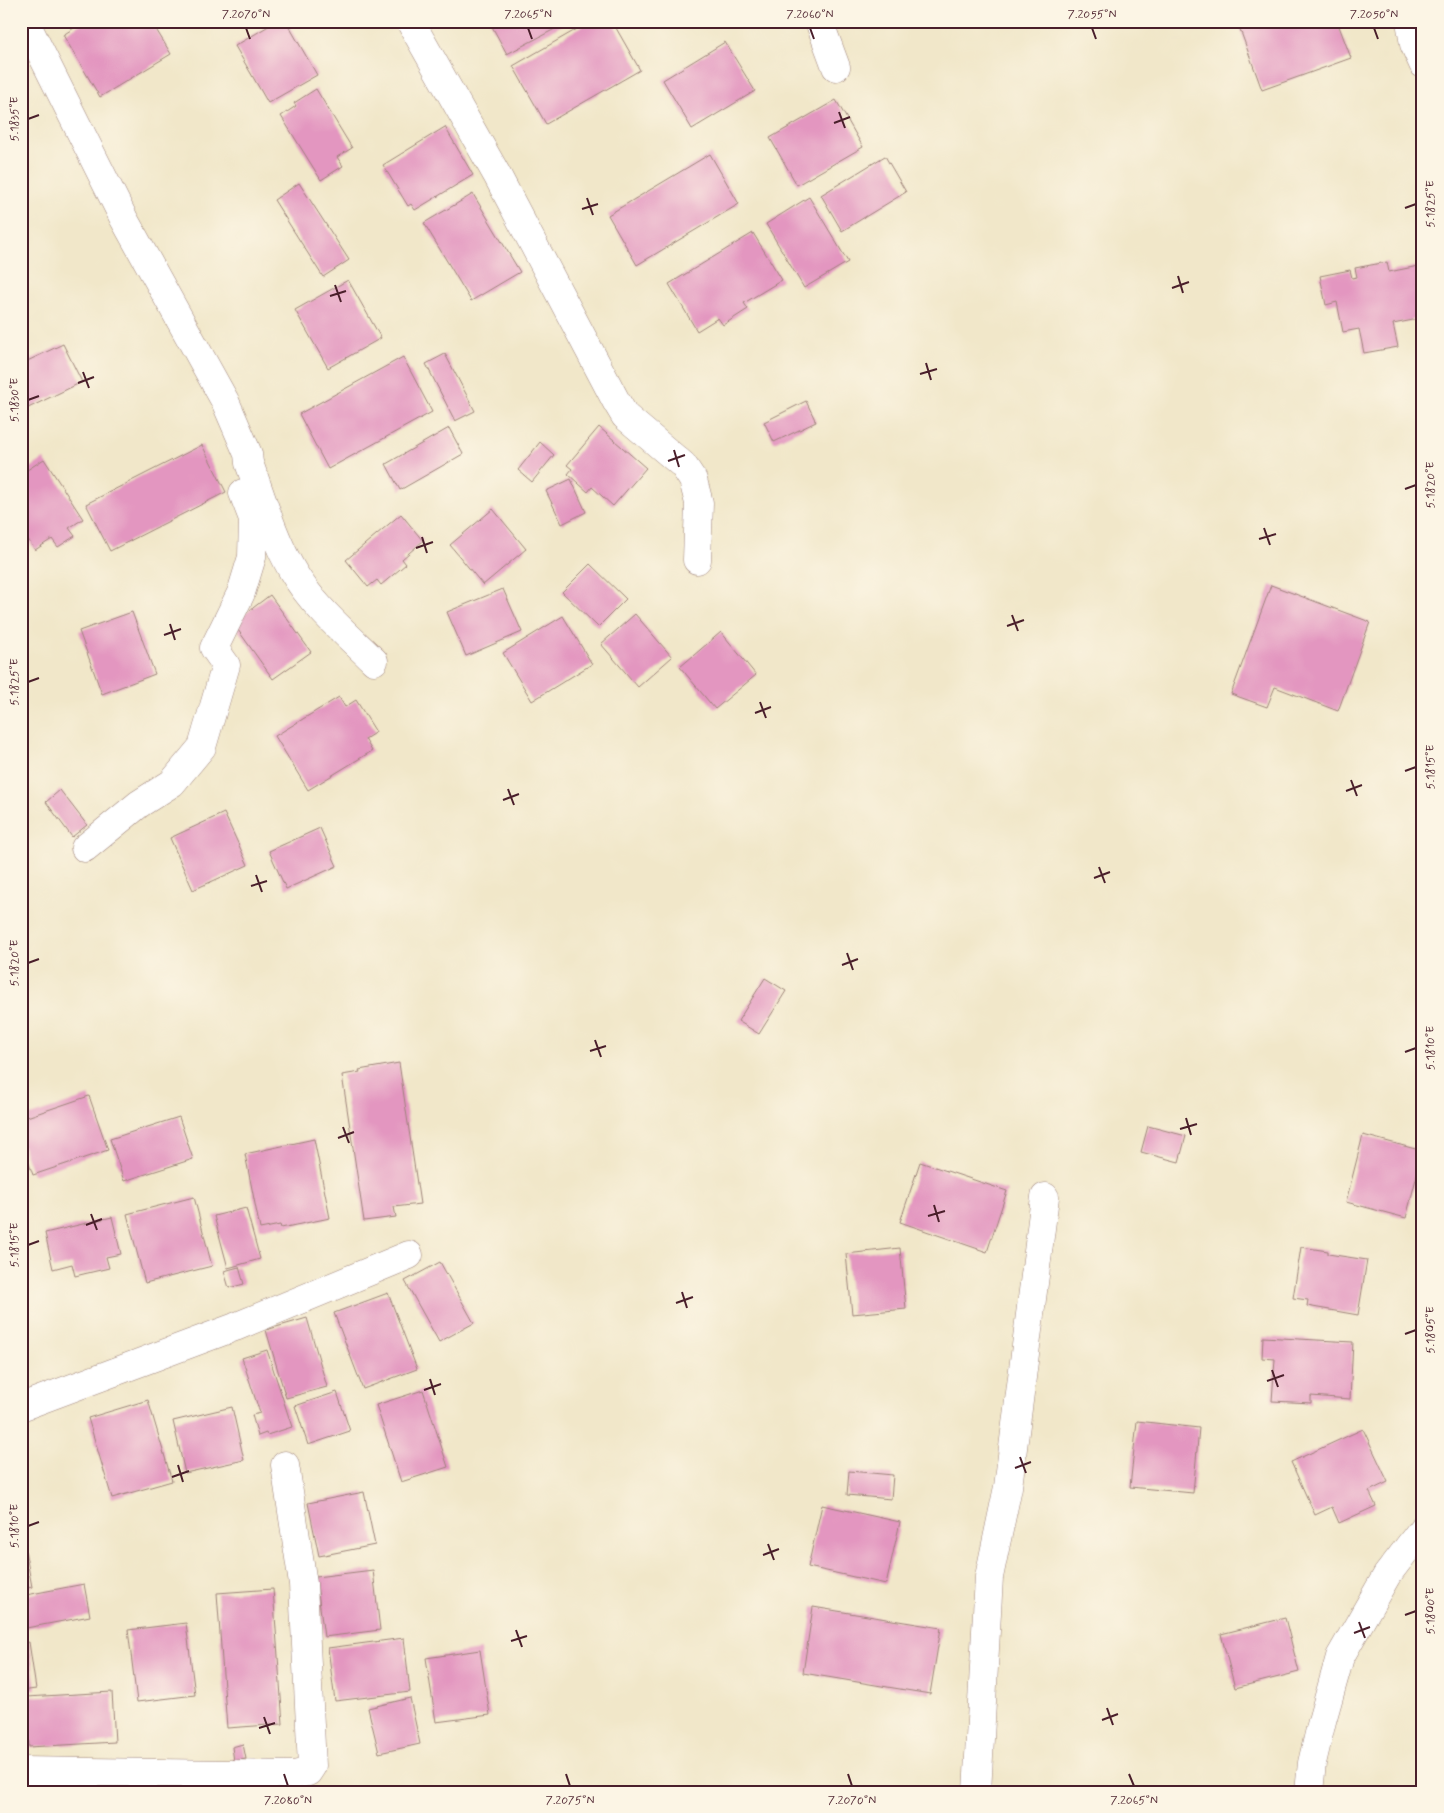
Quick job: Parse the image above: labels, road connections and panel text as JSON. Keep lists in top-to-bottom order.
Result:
{
  "coordinates": [
    "7.2070°N",
    "7.2065°N",
    "7.2060°N",
    "7.2055°N",
    "7.2050°N",
    "5.1835°E",
    "5.1825°E",
    "5.1830°E",
    "5.1820°E",
    "5.1815°E",
    "5.1810°E",
    "5.1805°E",
    "5.1800°E",
    "7.2080°N",
    "7.2075°N"
  ]
}
